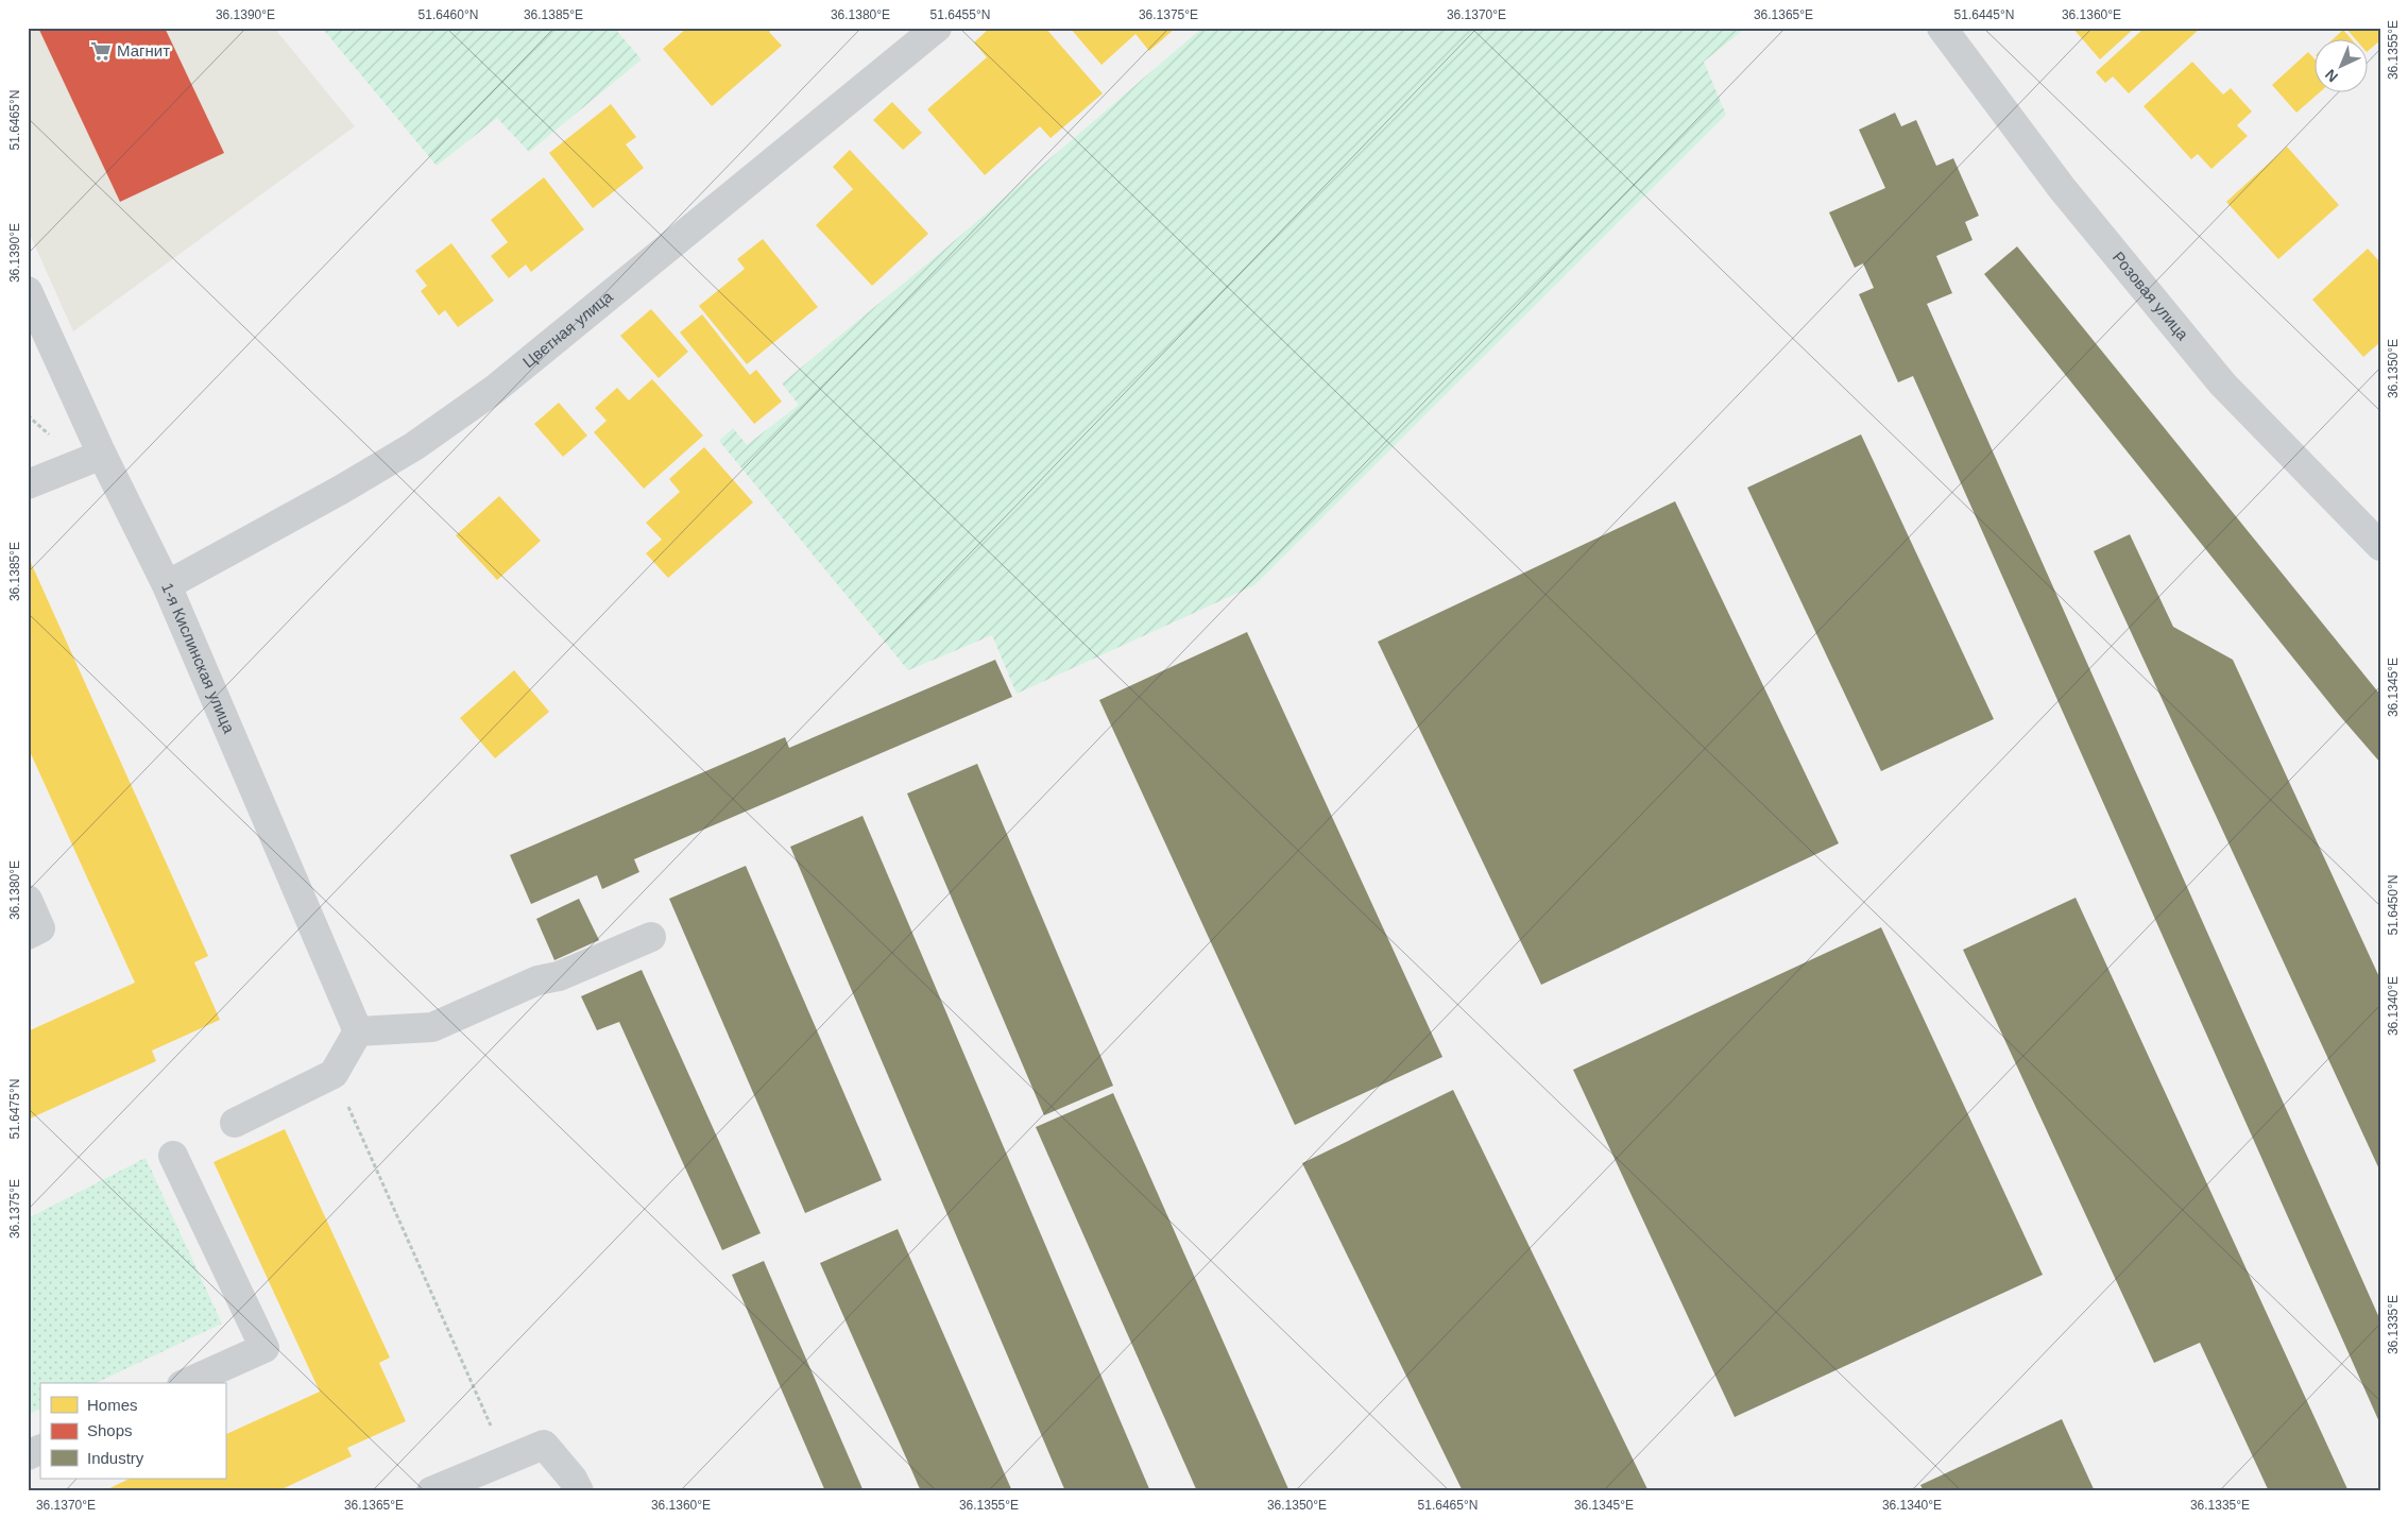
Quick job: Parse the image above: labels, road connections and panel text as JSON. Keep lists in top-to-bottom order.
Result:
{
  "streets": {
    "street": ["Розовая улица", "Цветная улица", "1-я Кислинская улица"]
  },
  "crossings": [
    ["Цветная улица", "1-я Кислинская улица"]
  ],
  "places": {
    "supermarket": ["Магнит"]
  },
  "legend": ["Homes", "Shops", "Industry"],
  "north": "bottom left",
  "coordinates": [
    "36.1390°E",
    "51.6460°N",
    "36.1385°E",
    "36.1380°E",
    "51.6455°N",
    "36.1375°E",
    "36.1370°E",
    "36.1365°E",
    "51.6445°N",
    "36.1360°E",
    "36.1355°E",
    "51.6465°N",
    "36.1350°E",
    "36.1345°E",
    "51.6450°N",
    "36.1340°E",
    "51.6475°N",
    "36.1335°E"
  ]
}
